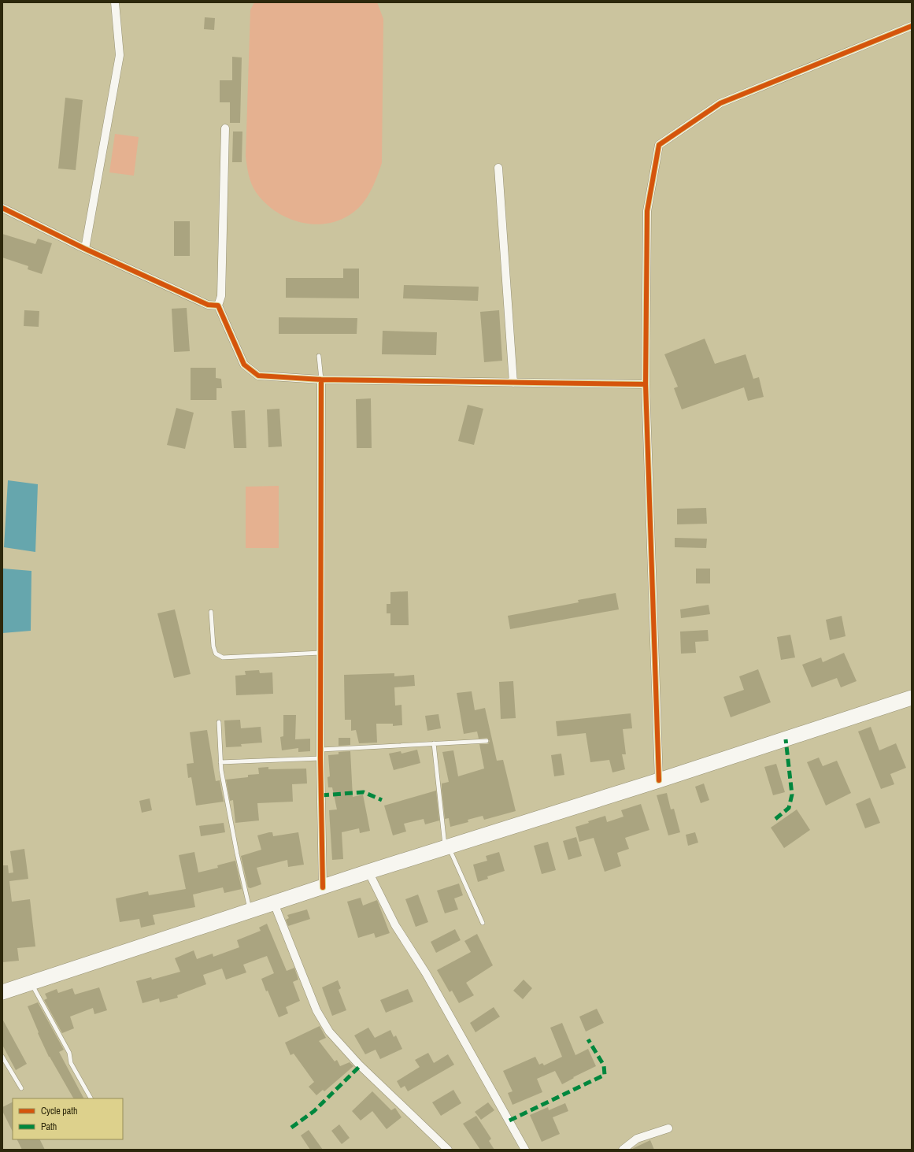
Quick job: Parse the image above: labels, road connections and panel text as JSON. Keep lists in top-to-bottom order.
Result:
{
  "legend": ["Cycle path", "Path"]
}
